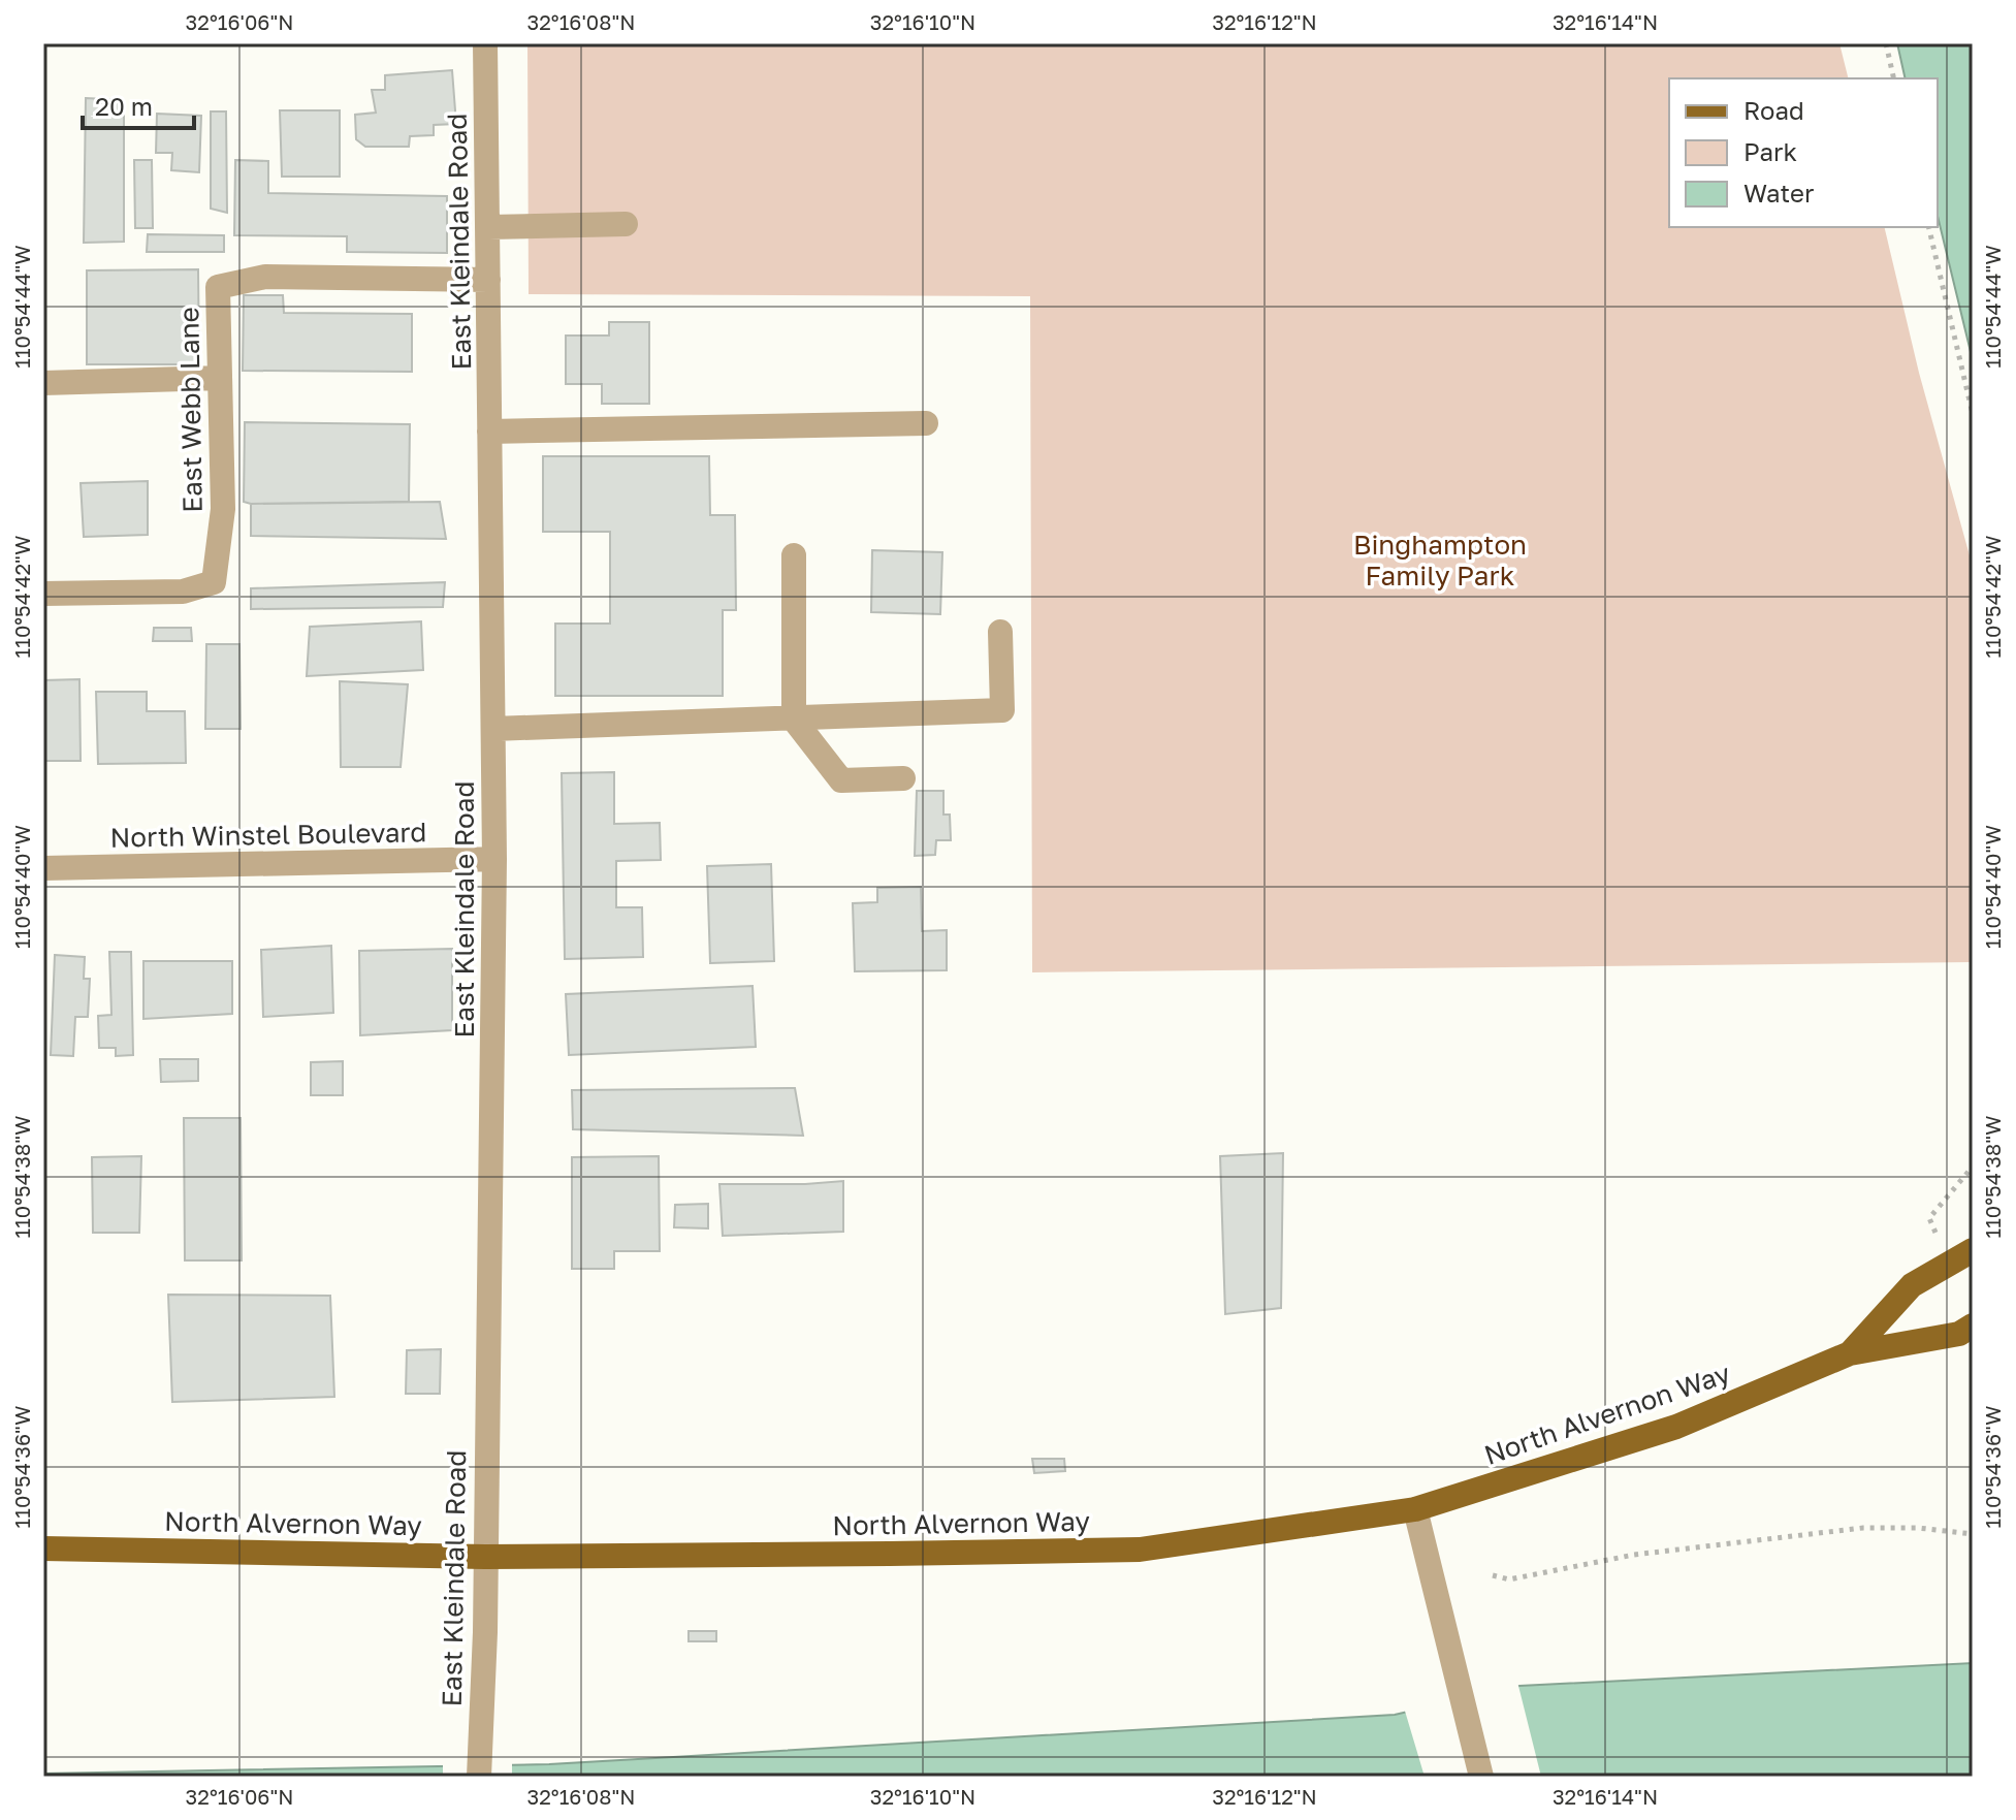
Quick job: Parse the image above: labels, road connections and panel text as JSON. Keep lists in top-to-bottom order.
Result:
{
  "streets": {
    "main road": ["North Alvernon Way"],
    "street": ["East Kleindale Road", "East Webb Lane", "North Winstel Boulevard"]
  },
  "crossings": [
    ["East Kleindale Road", "East Webb Lane"],
    ["East Kleindale Road", "North Winstel Boulevard"],
    ["East Kleindale Road", "North Alvernon Way"]
  ],
  "parks": ["Binghampton Family Park"],
  "legend": ["Road", "Park", "Water"],
  "scale_bar": "20 m",
  "coordinates": [
    "32°16'06\"N",
    "32°16'08\"N",
    "32°16'10\"N",
    "32°16'12\"N",
    "32°16'14\"N",
    "110°54'44\"W",
    "110°54'42\"W",
    "110°54'40\"W",
    "110°54'38\"W",
    "110°54'36\"W"
  ]
}
